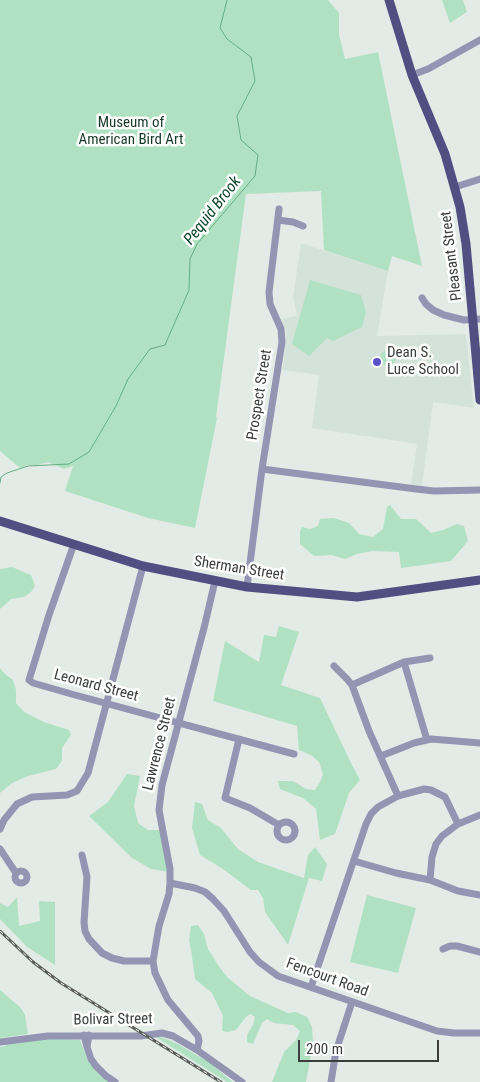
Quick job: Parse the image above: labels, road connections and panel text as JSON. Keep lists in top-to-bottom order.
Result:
{
  "streets": {
    "main road": ["Pleasant Street", "Sherman Street"],
    "street": [
      "Prospect Street",
      "Leonard Street",
      "Lawrence Street",
      "Fencourt Road",
      "Bolivar Street"
    ]
  },
  "crossings": [
    ["Prospect Street", "Sherman Street"],
    ["Sherman Street", "Leonard Street"],
    ["Sherman Street", "Lawrence Street"],
    ["Leonard Street", "Lawrence Street"],
    ["Lawrence Street", "Fencourt Road"],
    ["Lawrence Street", "Bolivar Street"]
  ],
  "water": ["Pequid Brook"],
  "parks": ["Museum of American Bird Art"],
  "places": ["Dean S. Luce School"],
  "scale_bar": "200 m"
}
